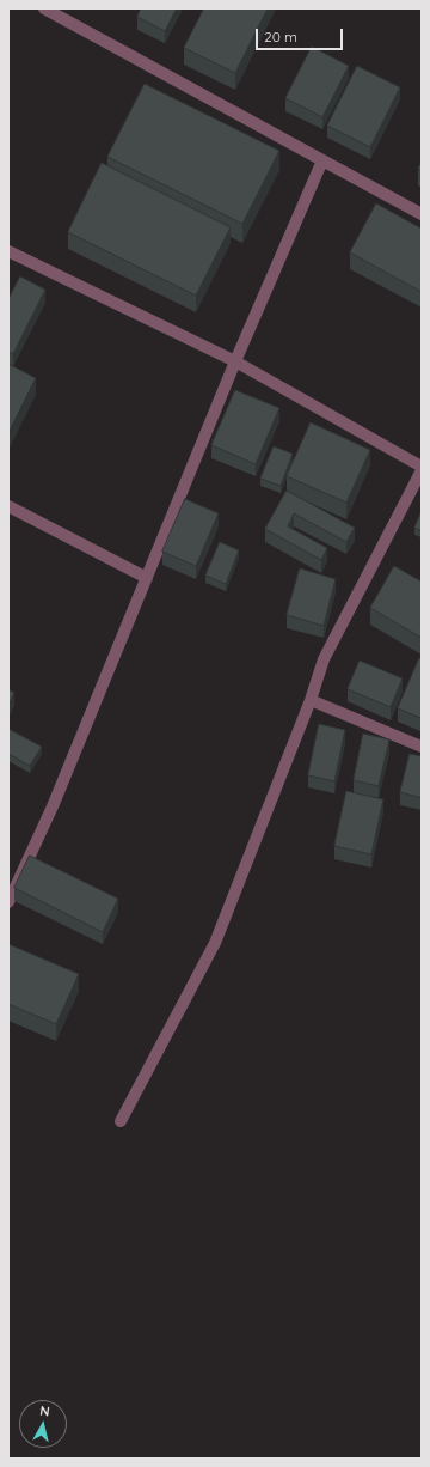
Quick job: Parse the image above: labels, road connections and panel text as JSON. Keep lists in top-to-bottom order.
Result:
{
  "scale_bar": "20 m",
  "north": "top"
}
